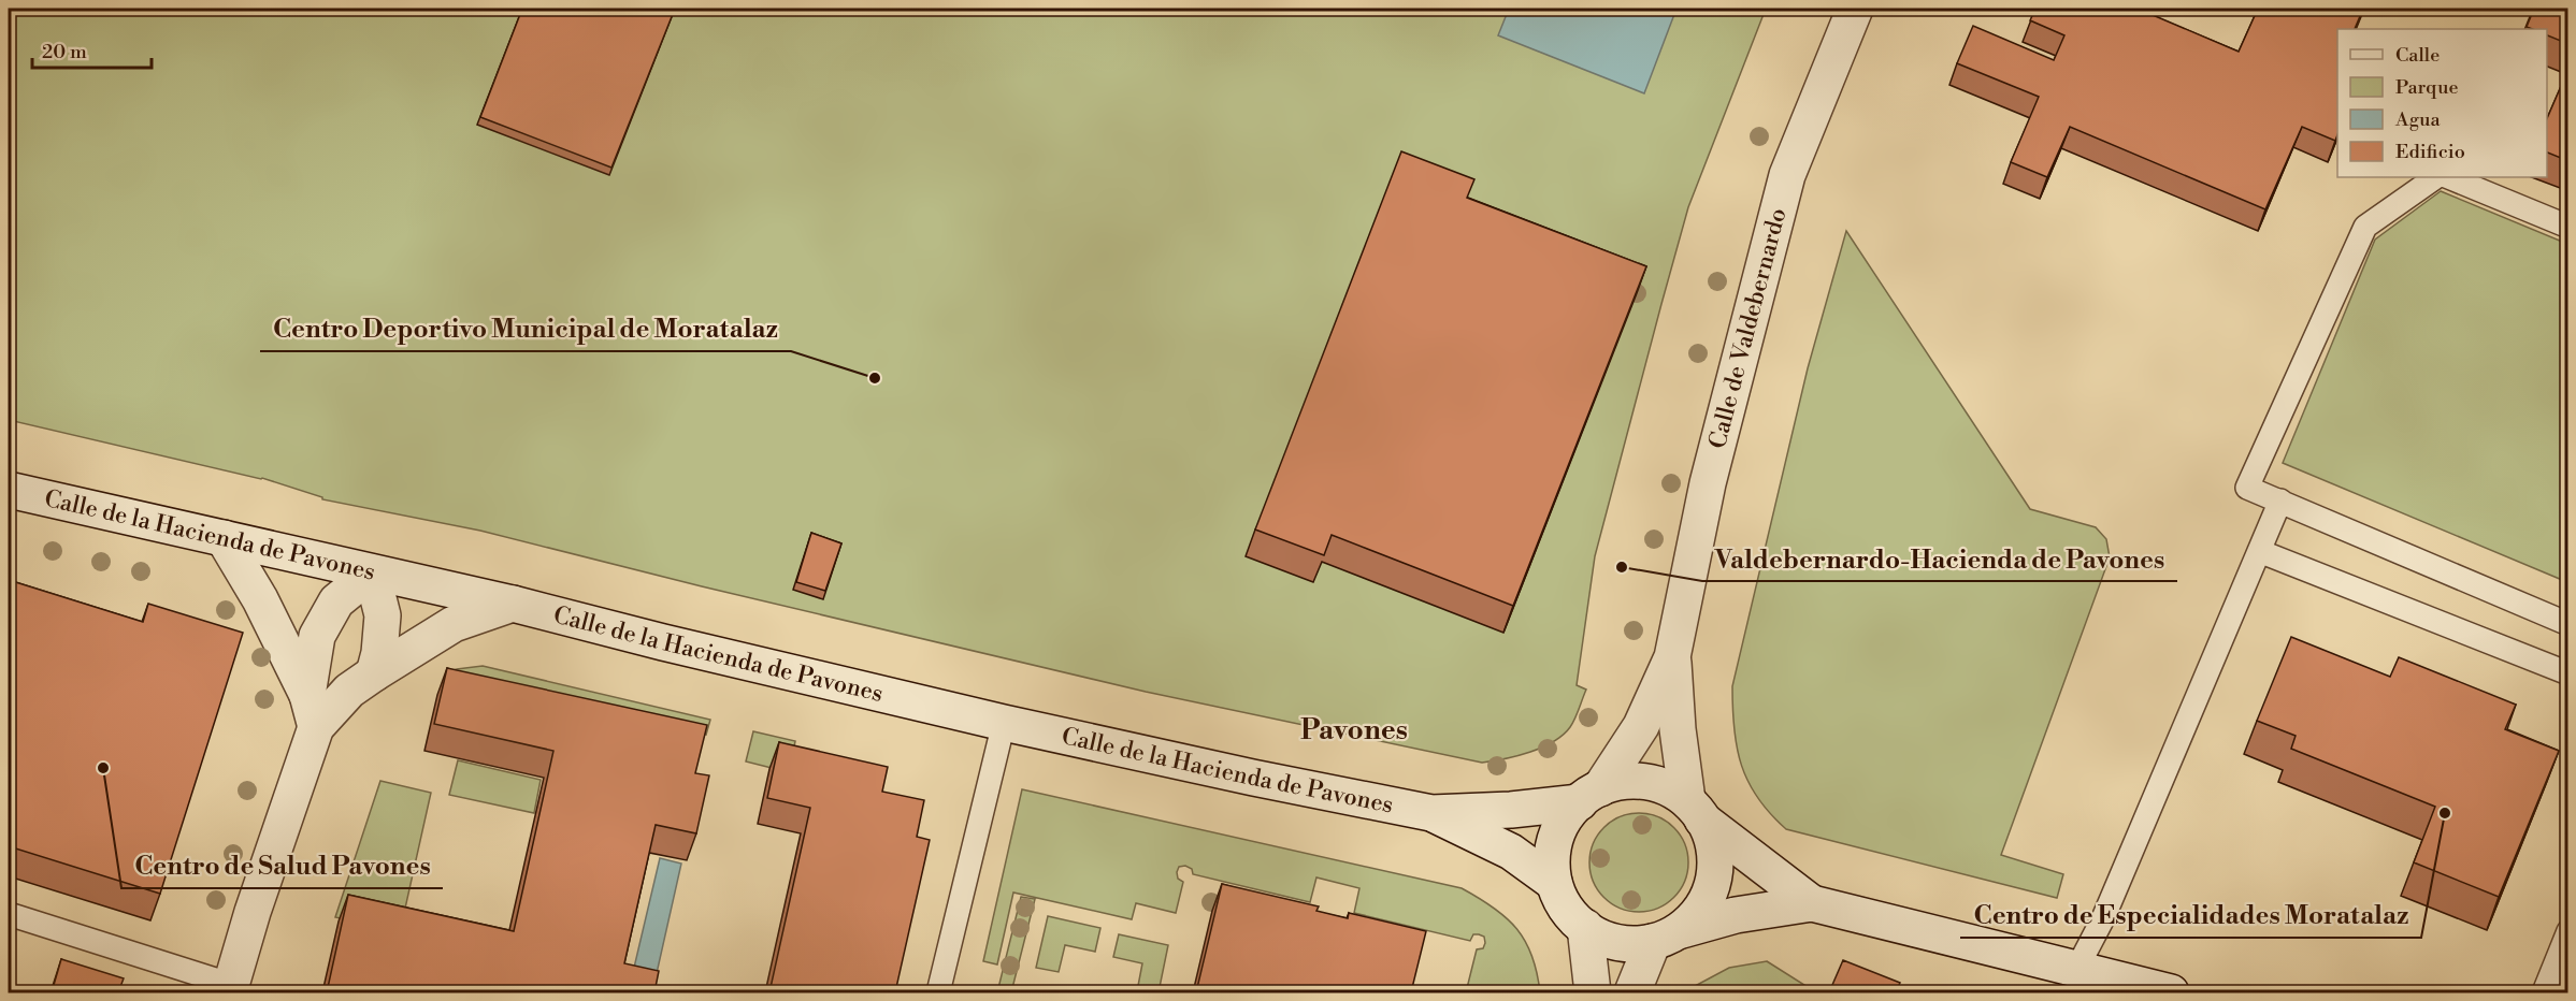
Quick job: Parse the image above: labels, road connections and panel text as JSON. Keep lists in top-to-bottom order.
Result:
{
  "streets": {
    "street": ["Calle de Valdebernardo", "Calle de la Hacienda de Pavones"]
  },
  "crossings": [
    ["Calle de Valdebernardo", "Calle de la Hacienda de Pavones"]
  ],
  "districts": ["Pavones"],
  "places": [
    "Centro Deportivo Municipal de Moratalaz",
    "Valdebernardo-Hacienda de Pavones",
    "Centro de Salud Pavones",
    "Centro de Especialidades Moratalaz"
  ],
  "legend": [
    "Calle",
    "Parque",
    "Agua",
    "Edificio"
  ],
  "scale_bar": "20 m"
}
